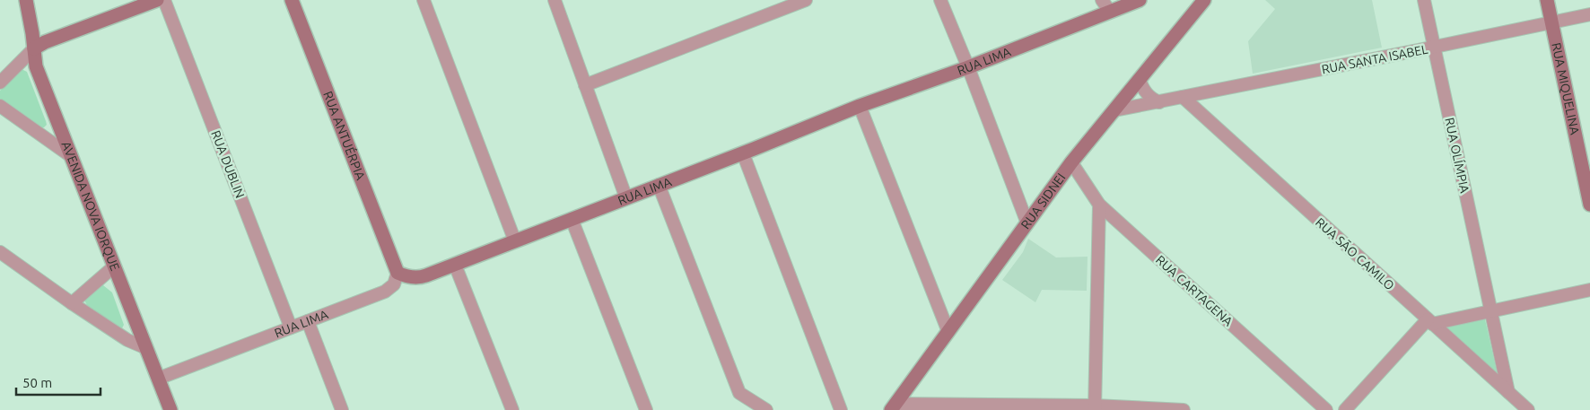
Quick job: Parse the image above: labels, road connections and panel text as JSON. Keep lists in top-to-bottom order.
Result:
{
  "streets": {
    "main road": [
      "RUA LIMA",
      "RUA MIQUELINA",
      "RUA ANTUÉRPIA",
      "RUA SIDNEI",
      "AVENIDA NOVA IORQUE"
    ],
    "street": [
      "RUA SANTA ISABEL",
      "RUA OLÍMPIA",
      "RUA DUBLIN",
      "RUA SÃO CAMILO",
      "RUA CARTAGENA"
    ]
  },
  "crossings": [
    ["RUA SANTA ISABEL", "RUA MIQUELINA"],
    ["RUA SANTA ISABEL", "RUA OLÍMPIA"],
    ["RUA SANTA ISABEL", "RUA SIDNEI"],
    ["RUA SANTA ISABEL", "RUA SÃO CAMILO"],
    ["RUA LIMA", "RUA ANTUÉRPIA"],
    ["RUA LIMA", "RUA DUBLIN"],
    ["RUA LIMA", "AVENIDA NOVA IORQUE"],
    ["RUA OLÍMPIA", "RUA SÃO CAMILO"],
    ["RUA SIDNEI", "RUA CARTAGENA"]
  ],
  "scale_bar": "50 m"
}
